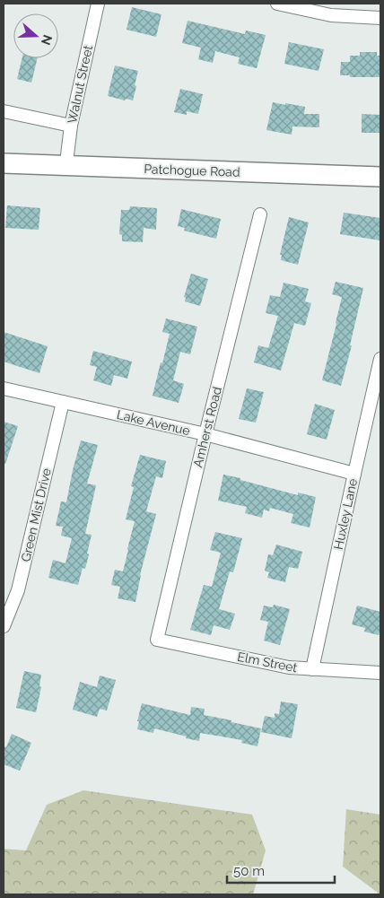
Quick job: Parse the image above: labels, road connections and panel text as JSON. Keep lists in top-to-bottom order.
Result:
{
  "streets": {
    "main road": ["Patchogue Road"],
    "street": [
      "Walnut Street",
      "Lake Avenue",
      "Amherst Road",
      "Huxley Lane",
      "Green Mist Drive",
      "Elm Street"
    ]
  },
  "crossings": [
    ["Walnut Street", "Patchogue Road"],
    ["Lake Avenue", "Amherst Road"],
    ["Lake Avenue", "Huxley Lane"],
    ["Lake Avenue", "Green Mist Drive"],
    ["Amherst Road", "Elm Street"],
    ["Huxley Lane", "Elm Street"]
  ],
  "scale_bar": "50 m",
  "north": "right"
}
